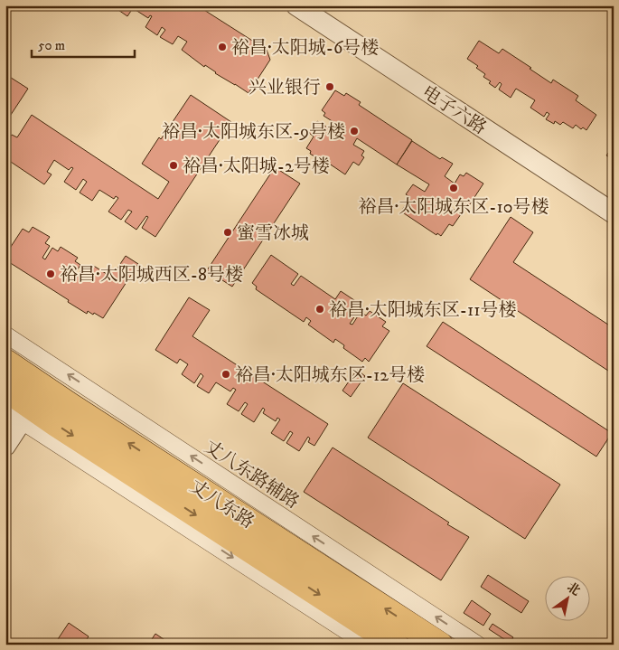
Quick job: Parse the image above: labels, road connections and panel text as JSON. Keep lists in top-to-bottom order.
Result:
{
  "streets": {
    "main road": ["丈八东路"],
    "street": ["电子六路", "丈八东路辅路"]
  },
  "places": [
    "裕昌·太阳城-6号楼",
    "兴业银行",
    "裕昌·太阳城东区-9号楼",
    "裕昌·太阳城-2号楼",
    "裕昌·太阳城东区-10号楼",
    "蜜雪冰城",
    "裕昌·太阳城西区-8号楼",
    "裕昌·太阳城东区-11号楼",
    "裕昌·太阳城东区-12号楼"
  ],
  "scale_bar": "50 m",
  "north": "top right"
}
